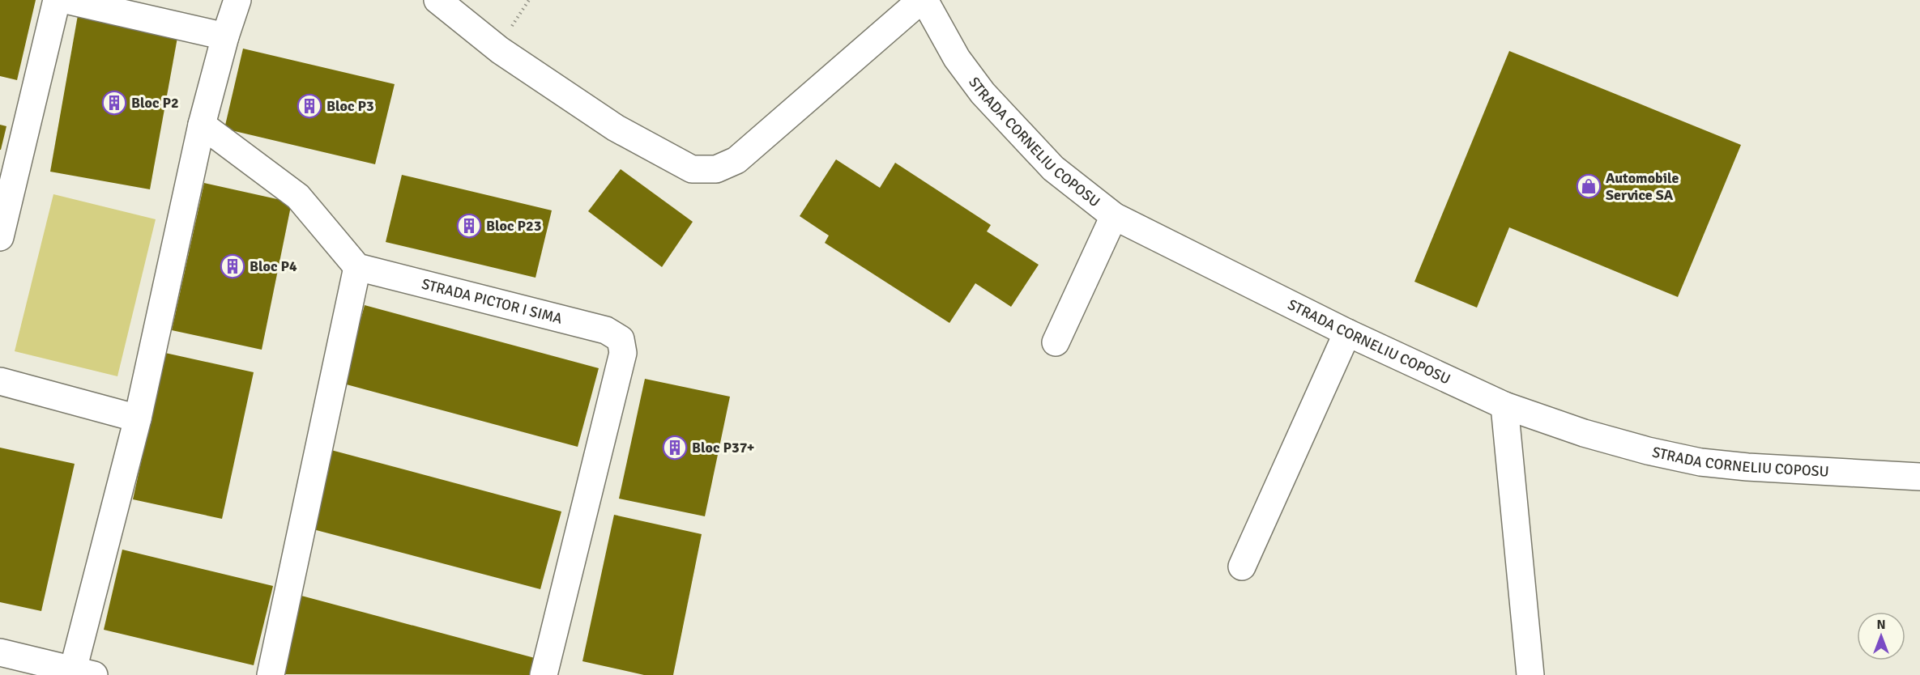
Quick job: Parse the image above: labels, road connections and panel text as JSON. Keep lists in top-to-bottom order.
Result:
{
  "streets": {
    "street": ["STRADA CORNELIU COPOSU", "STRADA PICTOR I SIMA"]
  },
  "places": {
    "building": [
      "Bloc P2",
      "Bloc P3",
      "Bloc P23",
      "Bloc P4",
      "Bloc P37+"
    ],
    "shop": ["Automobile Service SA"]
  },
  "north": "top"
}
